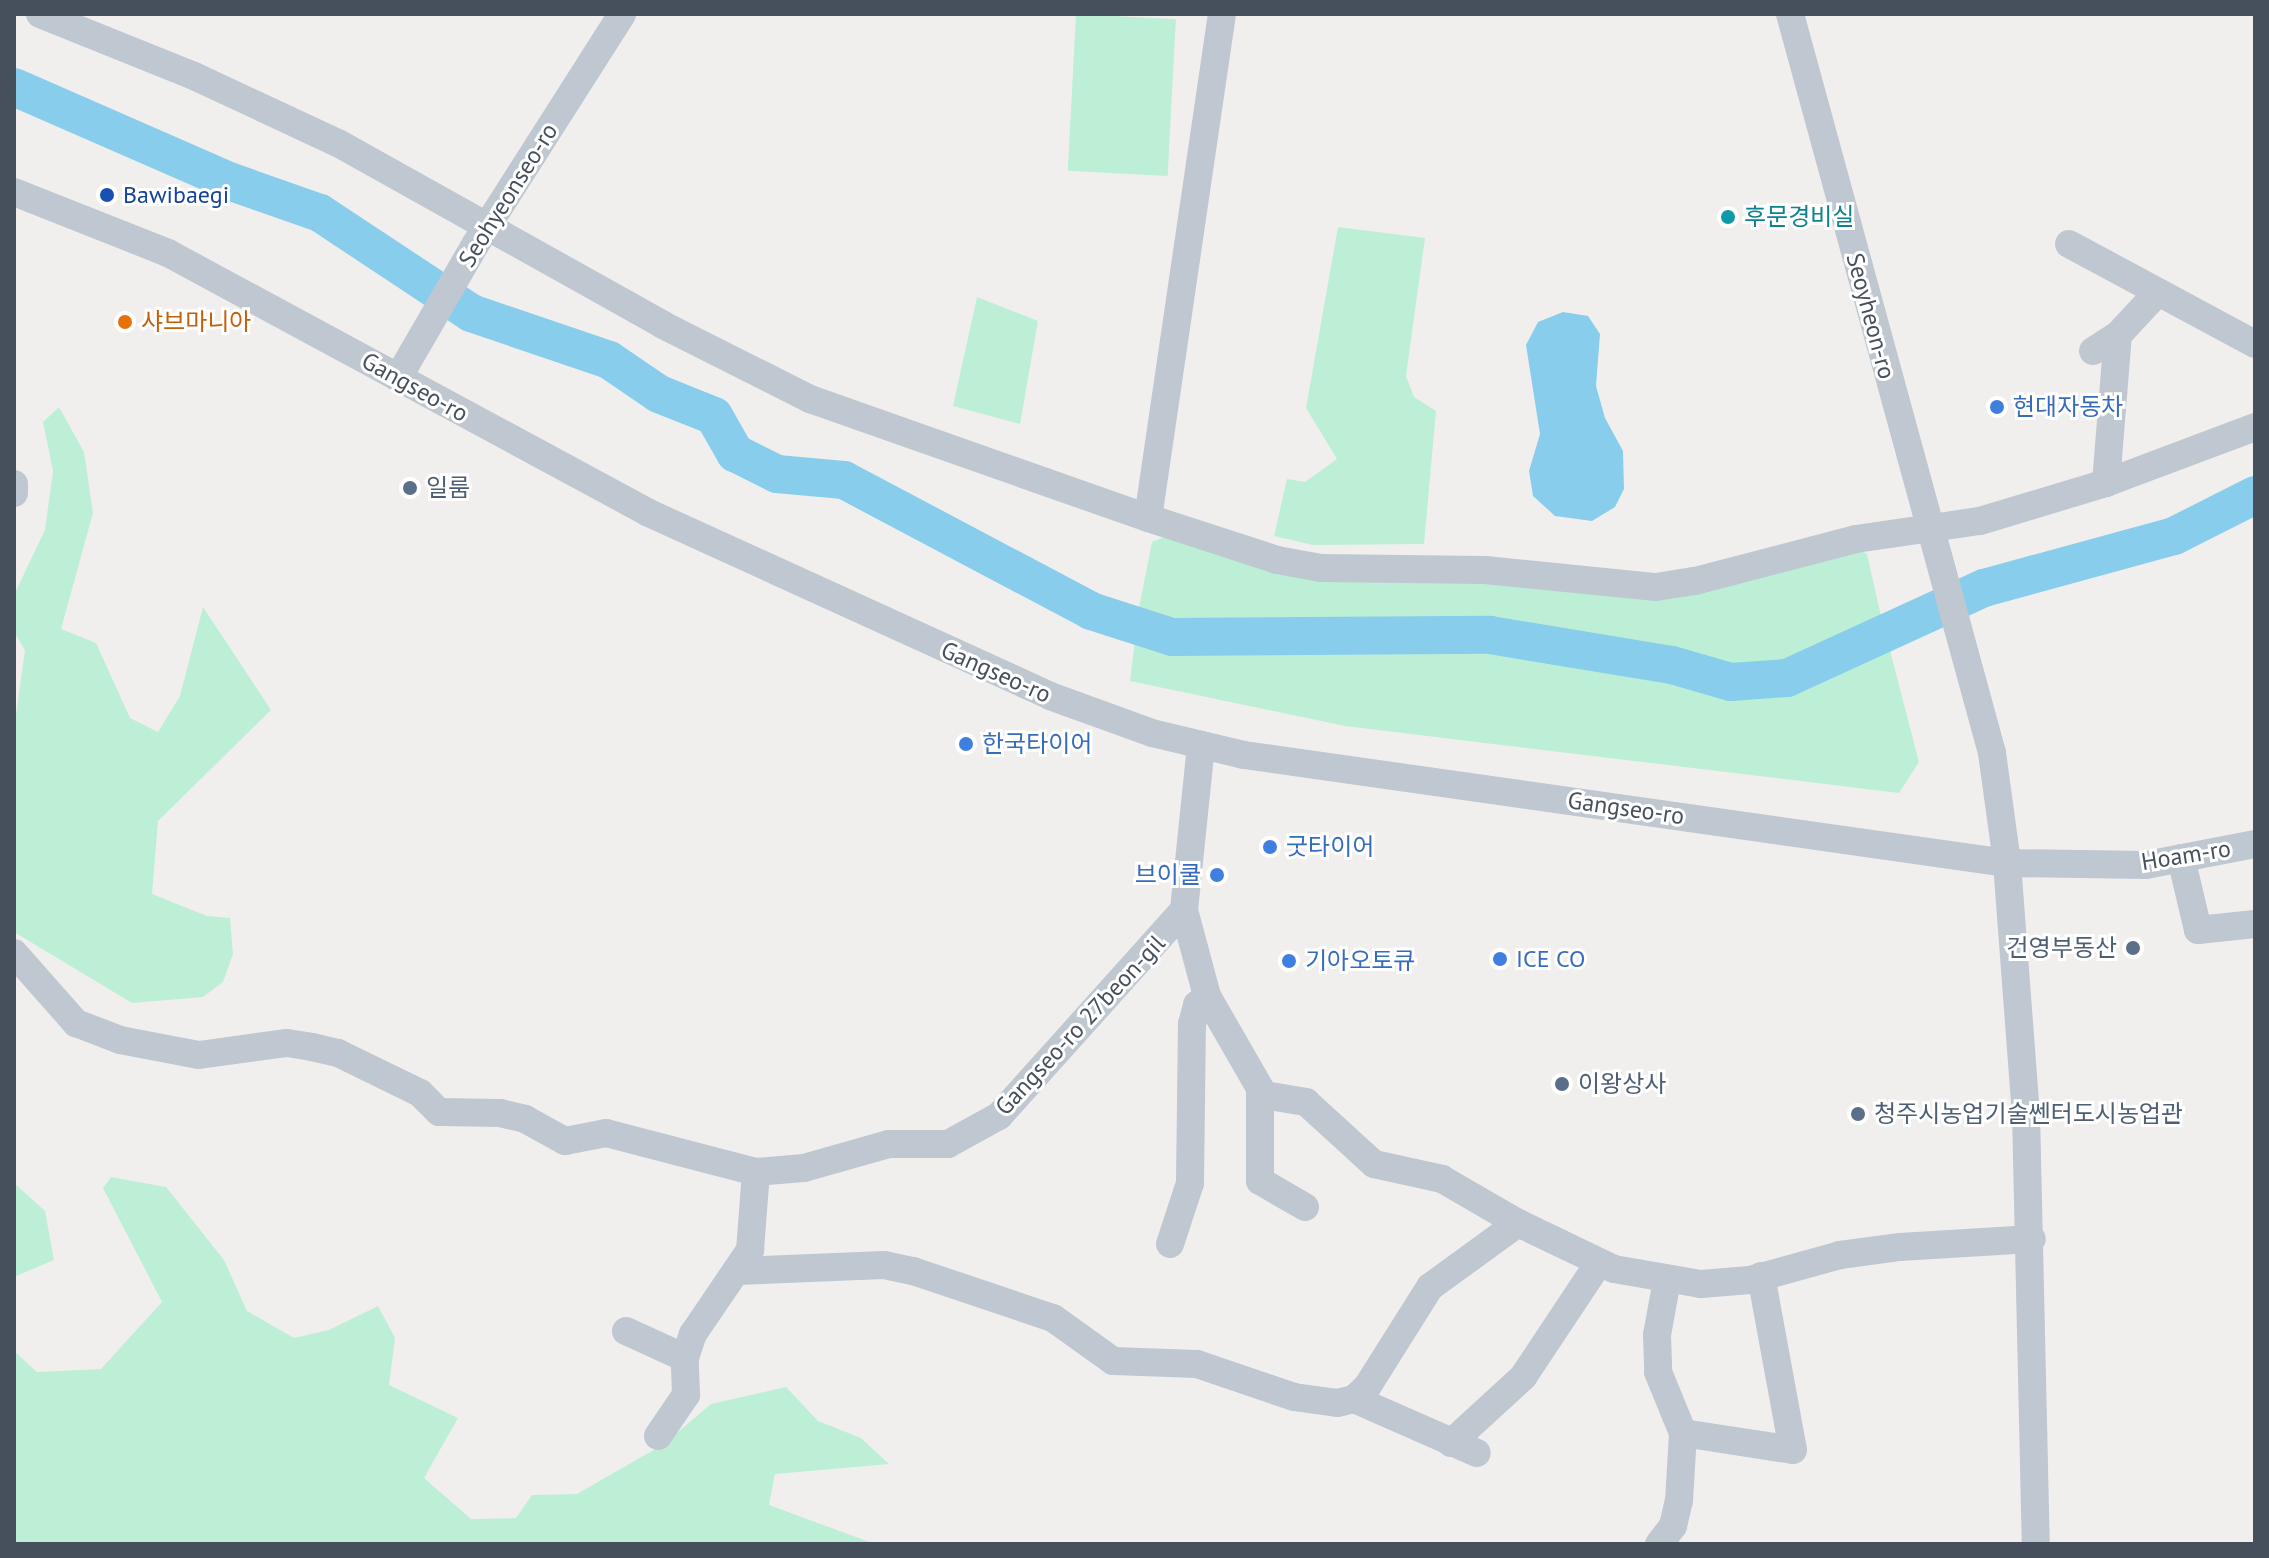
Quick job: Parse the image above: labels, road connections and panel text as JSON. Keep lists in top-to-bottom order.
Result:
{
  "streets": {
    "street": [
      "Seohyeonseo-ro",
      "Seoyheon-ro",
      "Gangseo-ro",
      "Hoam-ro",
      "Gangseo-ro 27beon-gil"
    ]
  },
  "crossings": [
    ["Seohyeonseo-ro", "Gangseo-ro"],
    ["Seoyheon-ro", "Gangseo-ro"],
    ["Gangseo-ro", "Hoam-ro"]
  ],
  "places": [
    "Bawibaegi",
    "후문경비실",
    "샤브마니아",
    "현대자동차",
    "일룸",
    "한국타이어",
    "굿타이어",
    "브이쿨",
    "건영부동산",
    "ICE CO",
    "기아오토큐",
    "이왕상사",
    "청주시농업기술쎈터도시농업관"
  ]
}
